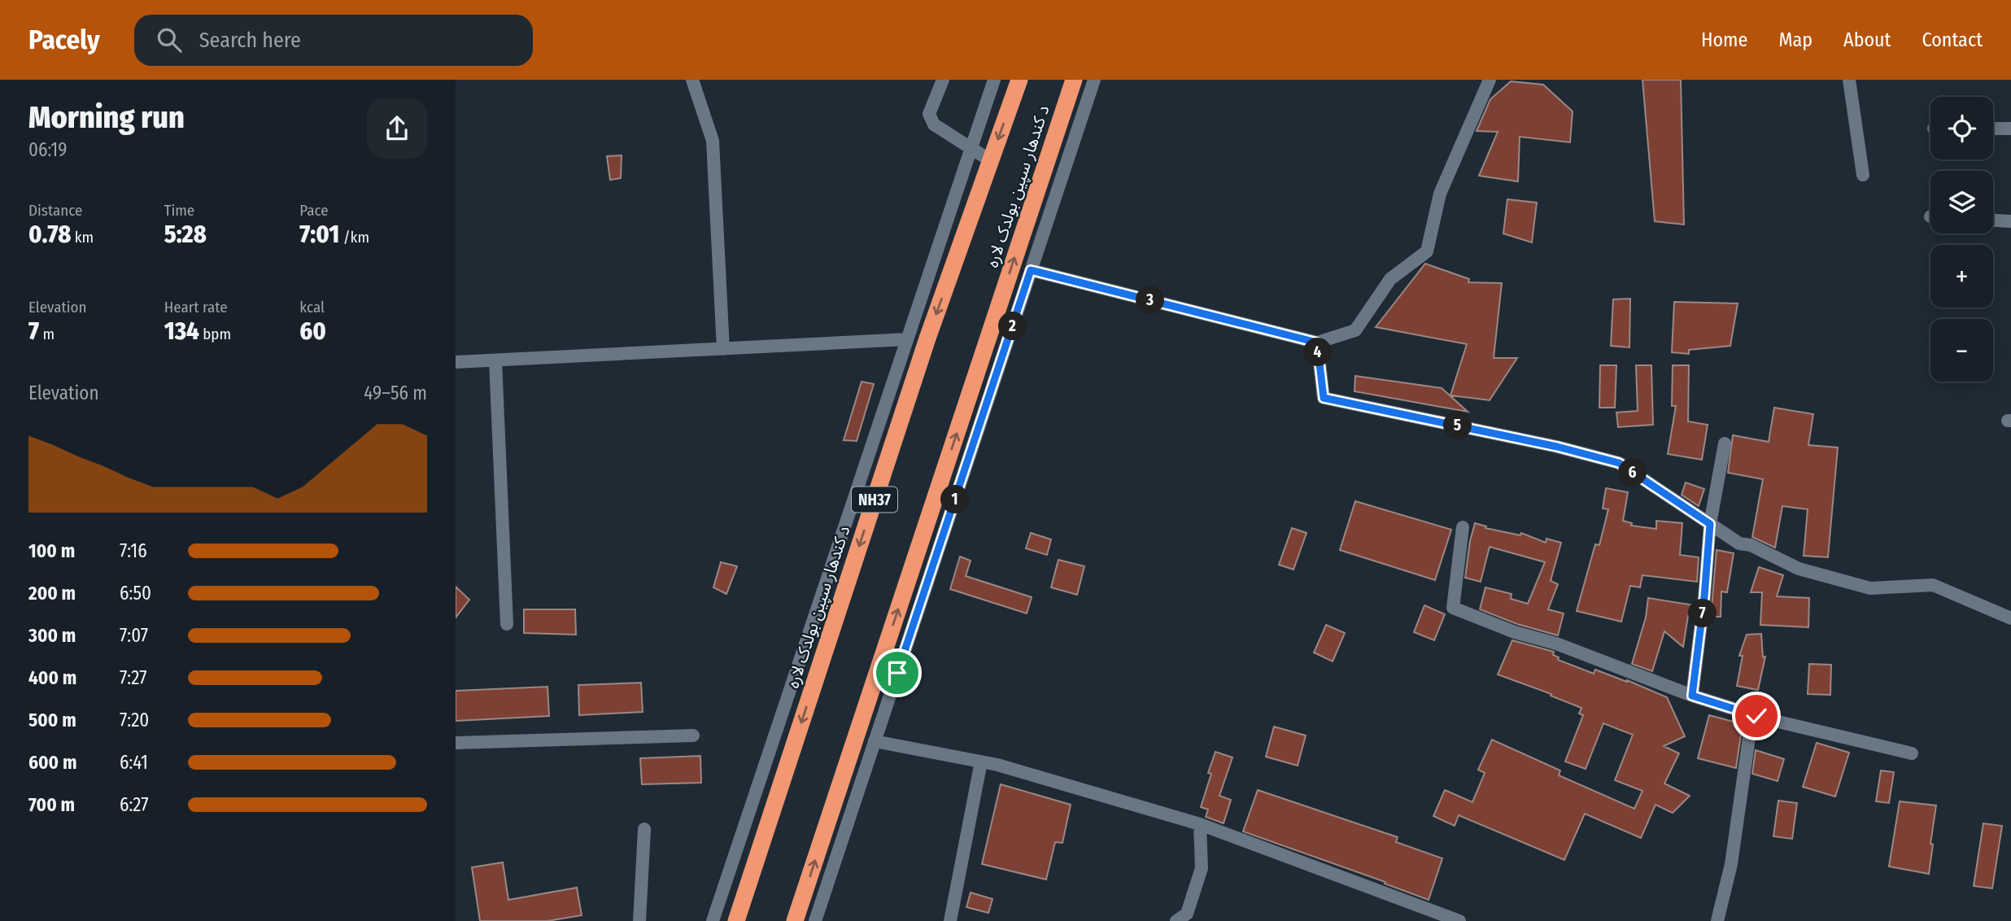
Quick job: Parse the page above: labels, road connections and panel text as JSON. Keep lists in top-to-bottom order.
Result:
{
  "streets": {
    "highway": ["د کندهار سپین بولدک لاره", "NH37"]
  },
  "page": {
    "header": "Pacely",
    "search": "Search here",
    "nav": [
      "Home",
      "Map",
      "About",
      "Contact"
    ],
    "heading": ["Morning run", "06:19"],
    "map_buttons": ["+", "−"],
    "stats": [
      ["Distance", "0.78 km"],
      ["Time", "5:28"],
      ["Pace", "7:01 /km"],
      ["Elevation", "7 m"],
      ["Heart rate", "134 bpm"],
      ["kcal", "60"]
    ],
    "pins": [
      "3",
      "2",
      "4",
      "5",
      "6",
      "1",
      "7"
    ],
    "chart": ["Elevation", "49–56 m"],
    "list": [
      {
        "name": "100 m",
        "note": "7:16"
      },
      {
        "name": "200 m",
        "note": "6:50"
      },
      {
        "name": "300 m",
        "note": "7:07"
      },
      {
        "name": "400 m",
        "note": "7:27"
      },
      {
        "name": "500 m",
        "note": "7:20"
      },
      {
        "name": "600 m",
        "note": "6:41"
      },
      {
        "name": "700 m",
        "note": "6:27"
      }
    ]
  }
}
